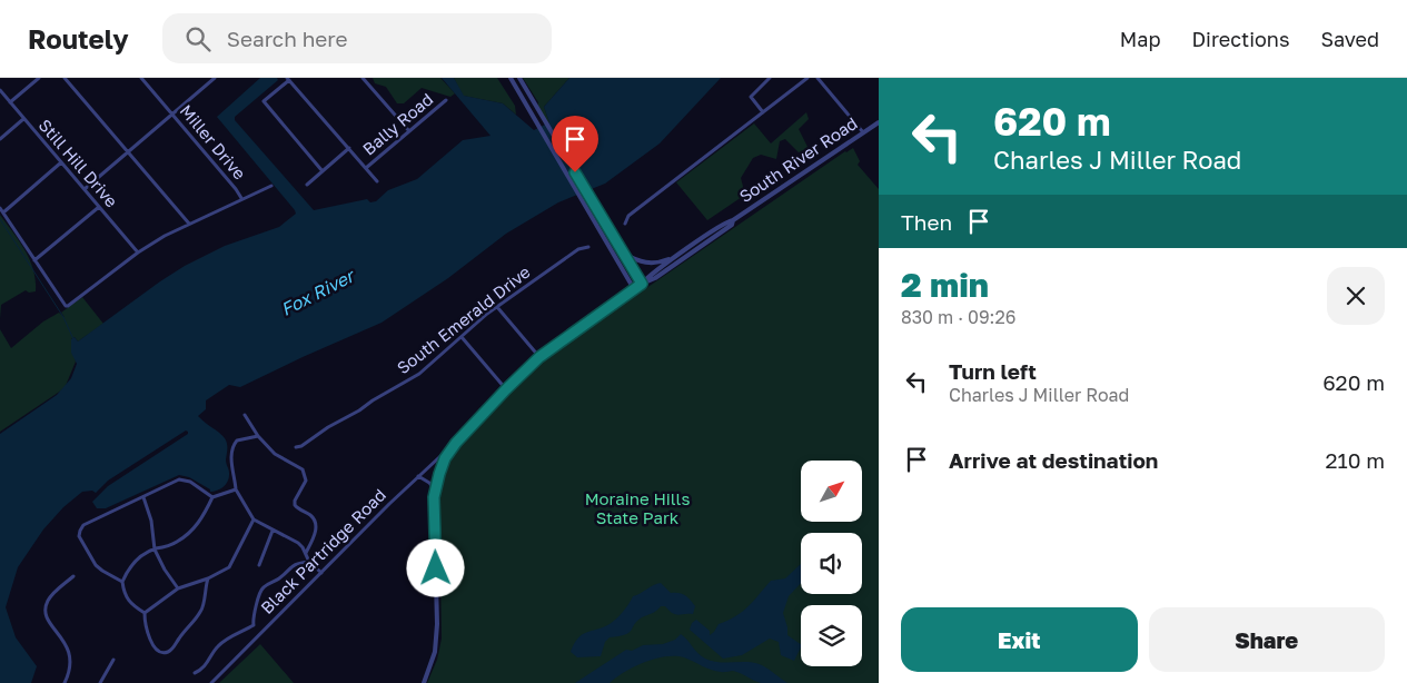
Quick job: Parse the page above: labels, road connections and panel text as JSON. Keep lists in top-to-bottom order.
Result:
{
  "streets": {
    "street": [
      "Bally Road",
      "Miller Drive",
      "South River Road",
      "Still Hill Drive",
      "South Emerald Drive",
      "Black Partridge Road"
    ]
  },
  "crossings": [
    ["South River Road", "Black Partridge Road"]
  ],
  "water": ["Fox River"],
  "parks": ["Moraine Hills State Park"],
  "north": "top right",
  "page": {
    "header": "Routely",
    "search": "Search here",
    "nav": ["Map", "Directions", "Saved"],
    "turn": ["620 m", "Charles J Miller Road"],
    "then": "Then",
    "heading": ["2 min", "830 m · 09:26"],
    "list": [
      {
        "name": "Turn left",
        "note": "Charles J Miller Road",
        "value": "620 m"
      },
      {
        "name": "Arrive at destination",
        "value": "210 m"
      }
    ],
    "buttons": ["Exit", "Share"]
  }
}
